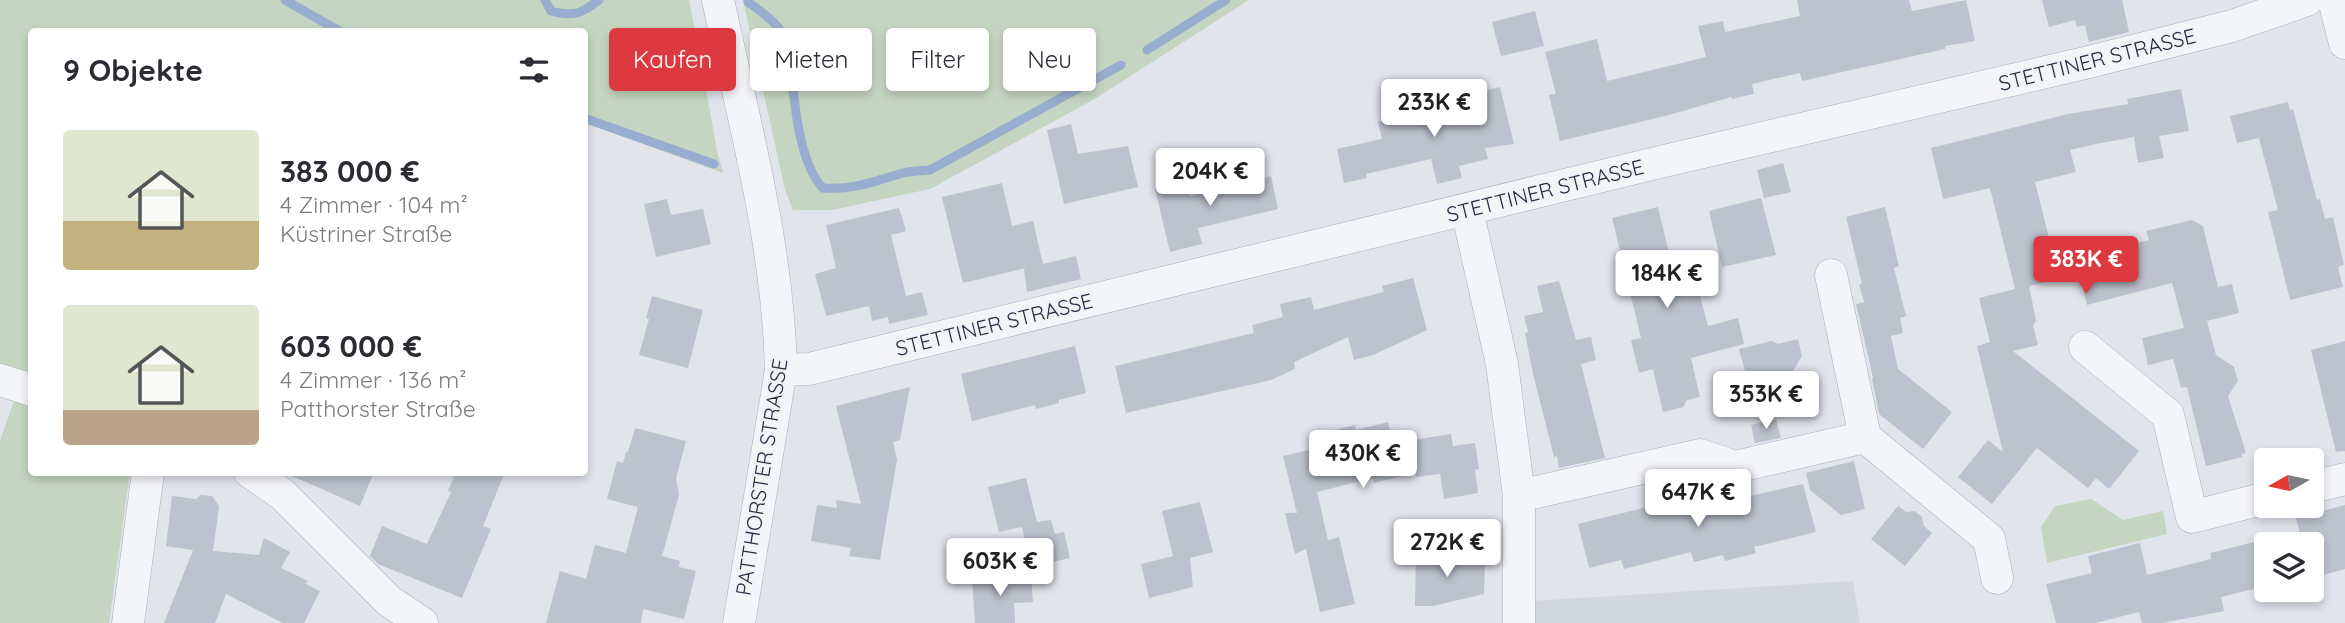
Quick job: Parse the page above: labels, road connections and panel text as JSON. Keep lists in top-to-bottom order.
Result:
{
  "streets": {
    "street": ["STETTINER STRASSE", "PATTHORSTER STRASSE"]
  },
  "crossings": [
    ["STETTINER STRASSE", "PATTHORSTER STRASSE"]
  ],
  "north": "left",
  "page": {
    "chip": [
      "Kaufen",
      "Mieten",
      "Filter",
      "Neu"
    ],
    "heading": "9 Objekte",
    "price": [
      "233K €",
      "204K €",
      "383K €",
      "184K €",
      "353K €",
      "430K €",
      "647K €",
      "272K €",
      "603K €"
    ],
    "list": [
      {
        "name": "383 000 €",
        "note": "4 Zimmer · 104 m² · Küstriner Straße"
      },
      {
        "name": "603 000 €",
        "note": "4 Zimmer · 136 m² · Patthorster Straße"
      }
    ]
  }
}
